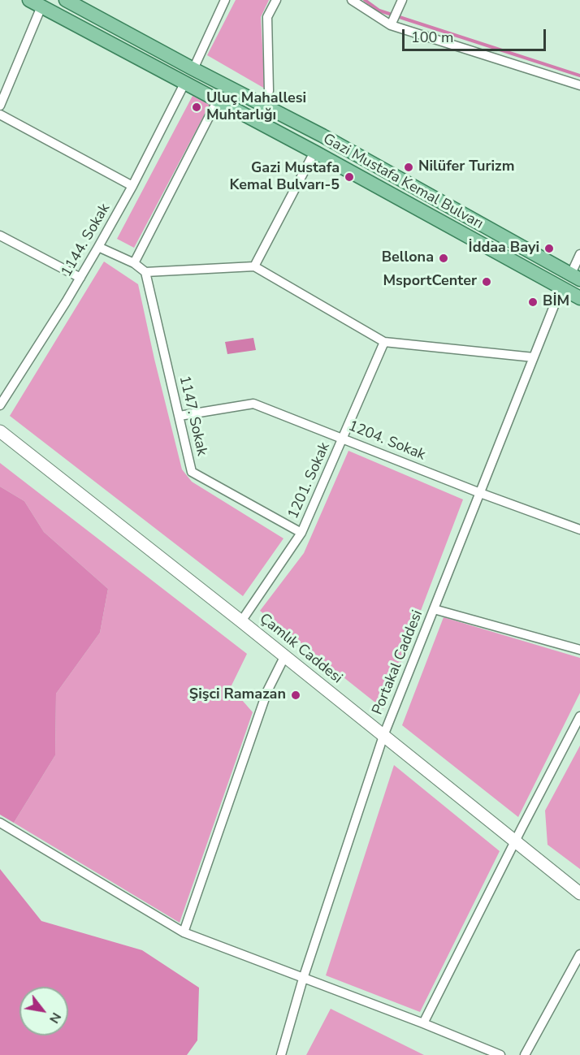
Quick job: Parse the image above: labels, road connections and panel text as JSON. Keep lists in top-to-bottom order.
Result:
{
  "streets": {
    "main road": ["Gazi Mustafa Kemal Bulvarı"],
    "street": [
      "1144. Sokak",
      "1147. Sokak",
      "1204. Sokak",
      "1201. Sokak",
      "Çamlık Caddesi",
      "Portakal Caddesi"
    ]
  },
  "crossings": [
    ["Gazi Mustafa Kemal Bulvarı", "1144. Sokak"],
    ["Gazi Mustafa Kemal Bulvarı", "Portakal Caddesi"],
    ["1147. Sokak", "1204. Sokak"],
    ["1147. Sokak", "1201. Sokak"],
    ["1204. Sokak", "1201. Sokak"],
    ["1204. Sokak", "Portakal Caddesi"],
    ["1201. Sokak", "Çamlık Caddesi"],
    ["Çamlık Caddesi", "Portakal Caddesi"]
  ],
  "places": [
    "Uluç Mahallesi Muhtarlığı",
    "Nilüfer Turizm",
    "Gazi Mustafa Kemal Bulvarı-5",
    "İddaa Bayi",
    "Bellona",
    "MsportCenter",
    "BİM",
    "Şişci Ramazan"
  ],
  "scale_bar": "100 m",
  "north": "bottom right"
}
